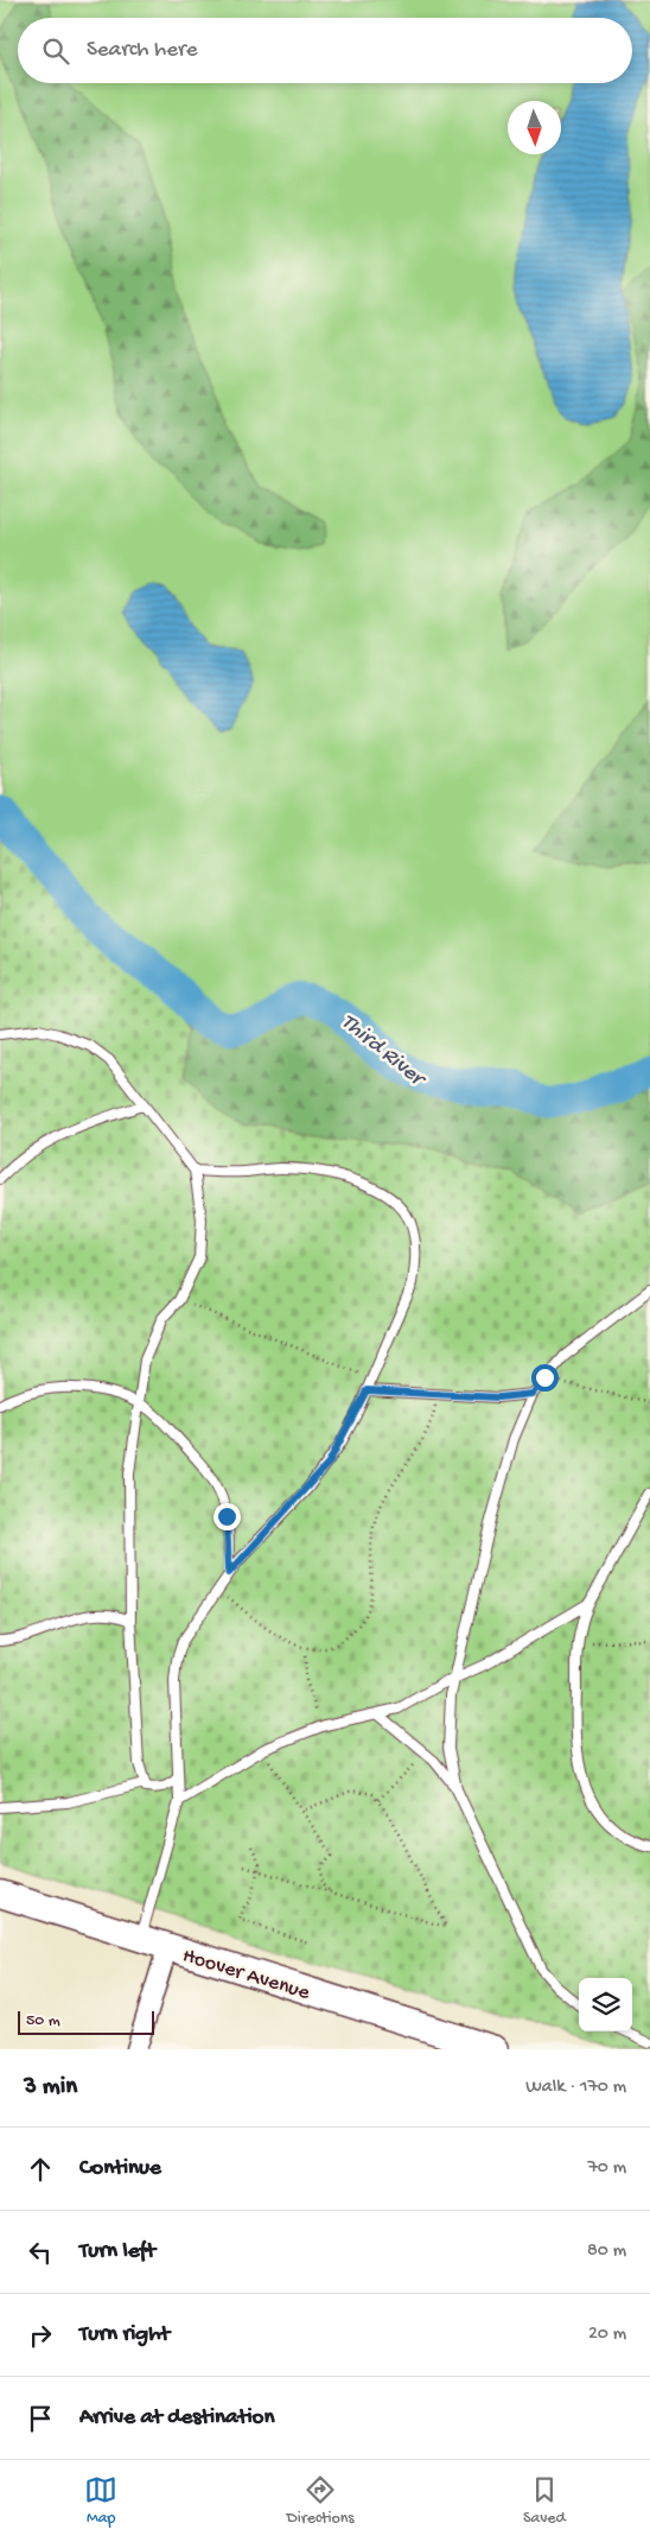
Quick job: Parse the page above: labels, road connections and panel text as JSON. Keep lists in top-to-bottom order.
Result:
{
  "streets": {
    "street": ["Hoover Avenue"]
  },
  "water": ["Third River"],
  "scale_bar": "50 m",
  "north": "bottom",
  "page": {
    "search": "Search here",
    "scale": "50 m",
    "heading": ["3 min", "Walk · 170 m"],
    "list": [
      ["Continue", "70 m"],
      ["Turn left", "80 m"],
      ["Turn right", "20 m"],
      "Arrive at destination"
    ],
    "nav": ["Map", "Directions", "Saved"]
  }
}
